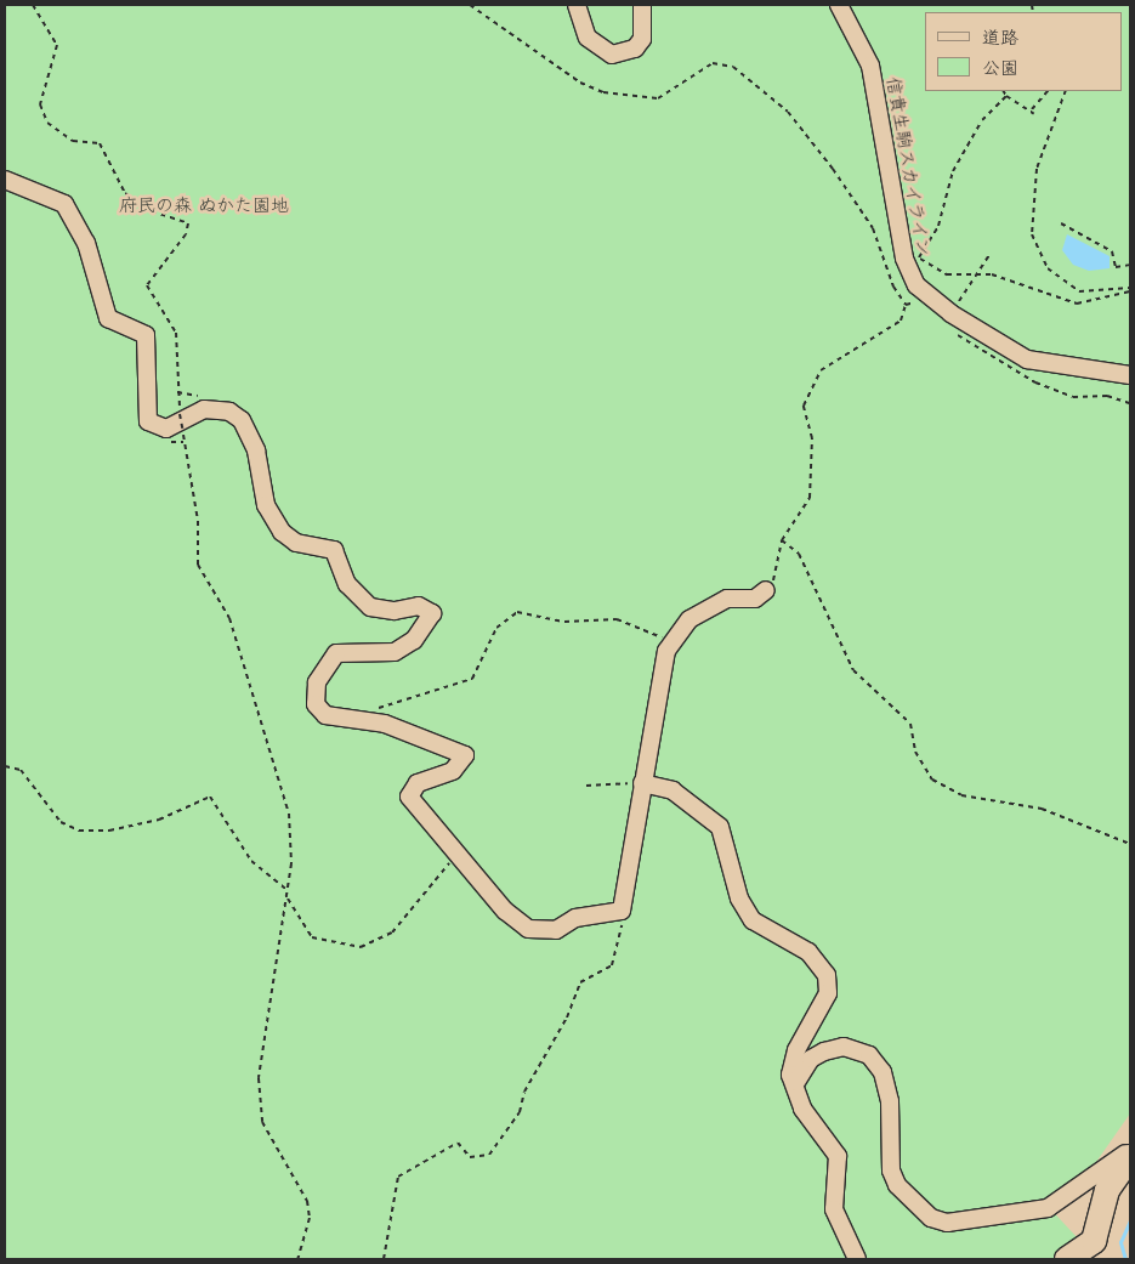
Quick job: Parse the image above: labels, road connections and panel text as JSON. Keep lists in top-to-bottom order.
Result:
{
  "streets": {
    "street": ["信貴生駒スカイライン"]
  },
  "parks": ["府民の森 ぬかた園地"],
  "legend": ["道路", "公園"]
}
